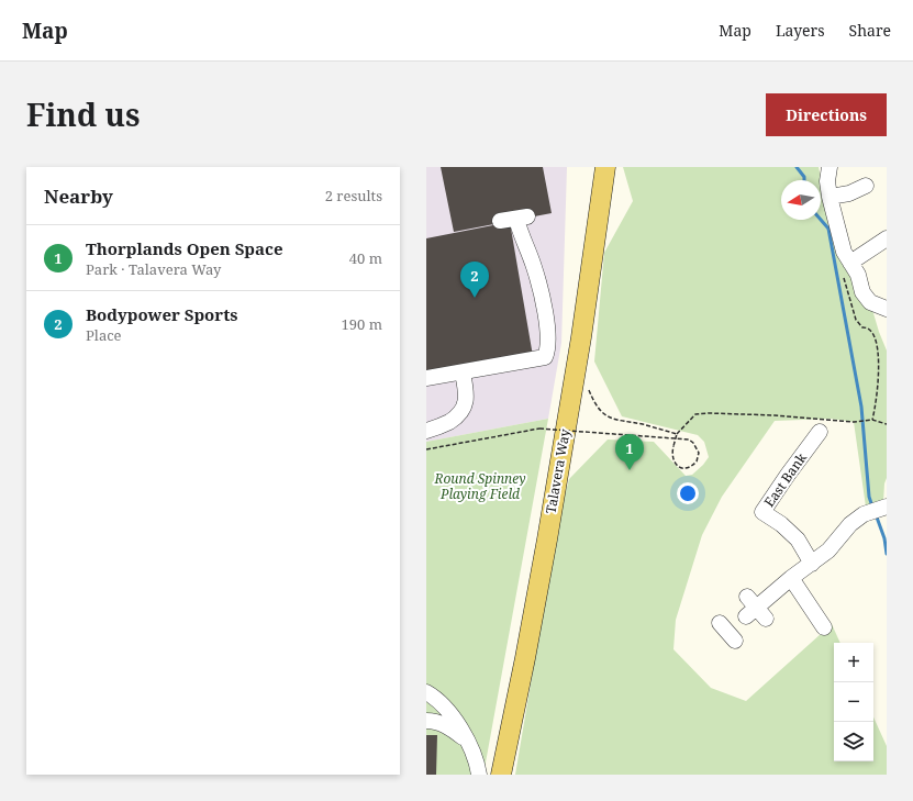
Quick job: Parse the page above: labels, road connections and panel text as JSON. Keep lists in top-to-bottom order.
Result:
{
  "streets": {
    "main road": ["Talavera Way"],
    "street": ["East Bank"]
  },
  "parks": ["Round Spinney Playing Field"],
  "north": "left",
  "page": {
    "header": "Map",
    "nav": ["Map", "Layers", "Share"],
    "title": "Find us",
    "buttons": "Directions",
    "heading": ["Nearby", "2 results"],
    "list": [
      {
        "mark": "1",
        "name": "Thorplands Open Space",
        "note": "Park · Talavera Way",
        "value": "40 m"
      },
      {
        "mark": "2",
        "name": "Bodypower Sports",
        "note": "Place",
        "value": "190 m"
      }
    ],
    "pins": ["2", "1"],
    "map_buttons": ["+", "−"]
  }
}
